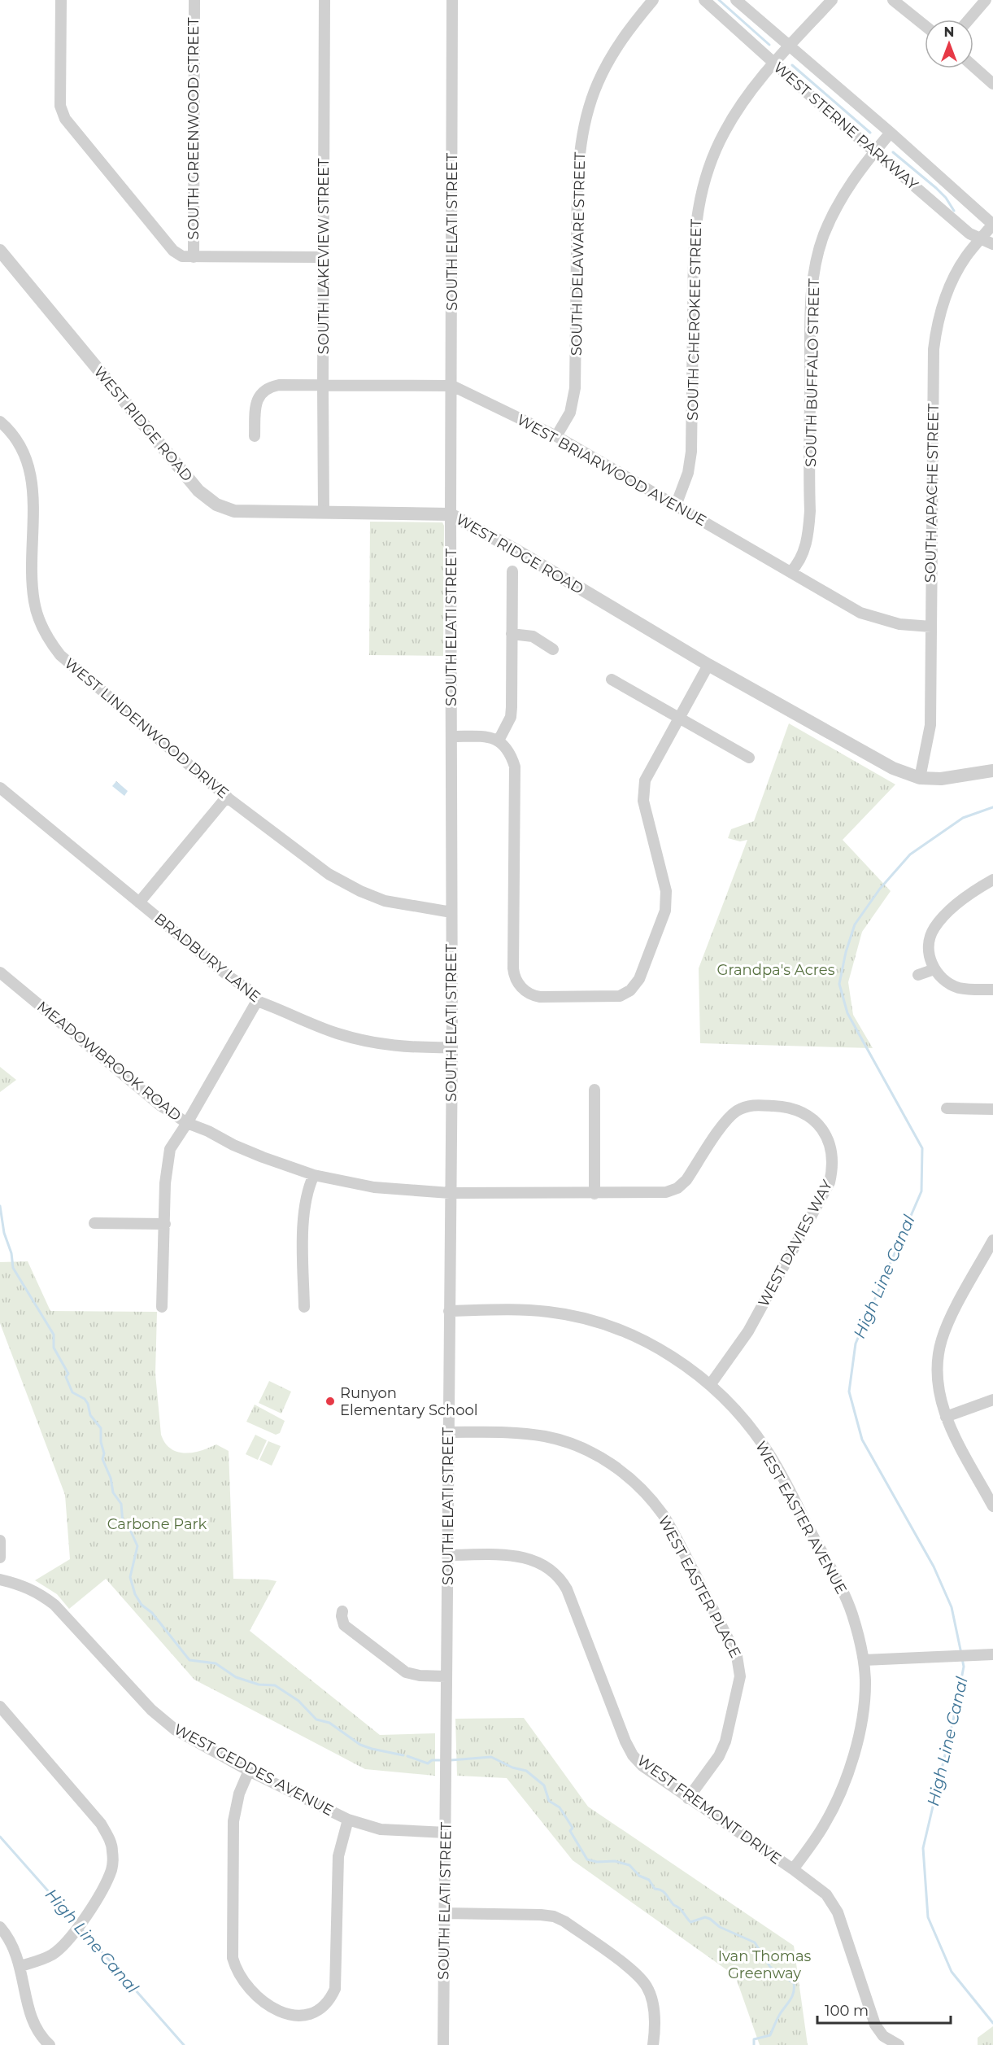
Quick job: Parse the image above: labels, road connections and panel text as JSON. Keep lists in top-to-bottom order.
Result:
{
  "streets": {
    "street": [
      "WEST STERNE PARKWAY",
      "SOUTH GREENWOOD STREET",
      "SOUTH ELATI STREET",
      "SOUTH DELAWARE STREET",
      "SOUTH LAKEVIEW STREET",
      "SOUTH CHEROKEE STREET",
      "SOUTH BUFFALO STREET",
      "WEST RIDGE ROAD",
      "WEST BRIARWOOD AVENUE",
      "SOUTH APACHE STREET",
      "WEST LINDENWOOD DRIVE",
      "BRADBURY LANE",
      "MEADOWBROOK ROAD",
      "WEST DAVIES WAY",
      "WEST EASTER AVENUE",
      "WEST EASTER PLACE",
      "WEST GEDDES AVENUE",
      "WEST FREMONT DRIVE"
    ]
  },
  "crossings": [
    ["WEST STERNE PARKWAY", "SOUTH CHEROKEE STREET"],
    ["WEST STERNE PARKWAY", "SOUTH BUFFALO STREET"],
    ["WEST STERNE PARKWAY", "SOUTH APACHE STREET"],
    ["SOUTH ELATI STREET", "WEST RIDGE ROAD"],
    ["SOUTH ELATI STREET", "WEST BRIARWOOD AVENUE"],
    ["SOUTH ELATI STREET", "WEST LINDENWOOD DRIVE"],
    ["SOUTH ELATI STREET", "BRADBURY LANE"],
    ["SOUTH ELATI STREET", "MEADOWBROOK ROAD"],
    ["SOUTH ELATI STREET", "WEST DAVIES WAY"],
    ["SOUTH ELATI STREET", "WEST EASTER AVENUE"],
    ["SOUTH ELATI STREET", "WEST EASTER PLACE"],
    ["SOUTH ELATI STREET", "WEST GEDDES AVENUE"],
    ["SOUTH ELATI STREET", "WEST FREMONT DRIVE"],
    ["SOUTH DELAWARE STREET", "WEST BRIARWOOD AVENUE"],
    ["SOUTH LAKEVIEW STREET", "WEST RIDGE ROAD"],
    ["SOUTH LAKEVIEW STREET", "WEST BRIARWOOD AVENUE"],
    ["SOUTH CHEROKEE STREET", "WEST BRIARWOOD AVENUE"],
    ["SOUTH BUFFALO STREET", "WEST BRIARWOOD AVENUE"],
    ["WEST RIDGE ROAD", "SOUTH APACHE STREET"],
    ["WEST BRIARWOOD AVENUE", "SOUTH APACHE STREET"],
    ["MEADOWBROOK ROAD", "WEST DAVIES WAY"],
    ["WEST DAVIES WAY", "WEST EASTER AVENUE"],
    ["WEST EASTER AVENUE", "WEST FREMONT DRIVE"],
    ["WEST EASTER PLACE", "WEST FREMONT DRIVE"]
  ],
  "water": ["High Line Canal"],
  "parks": ["Grandpa's Acres", "Carbone Park", "Ivan Thomas Greenway"],
  "places": ["Runyon Elementary School"],
  "scale_bar": "100 m",
  "north": "top"
}
